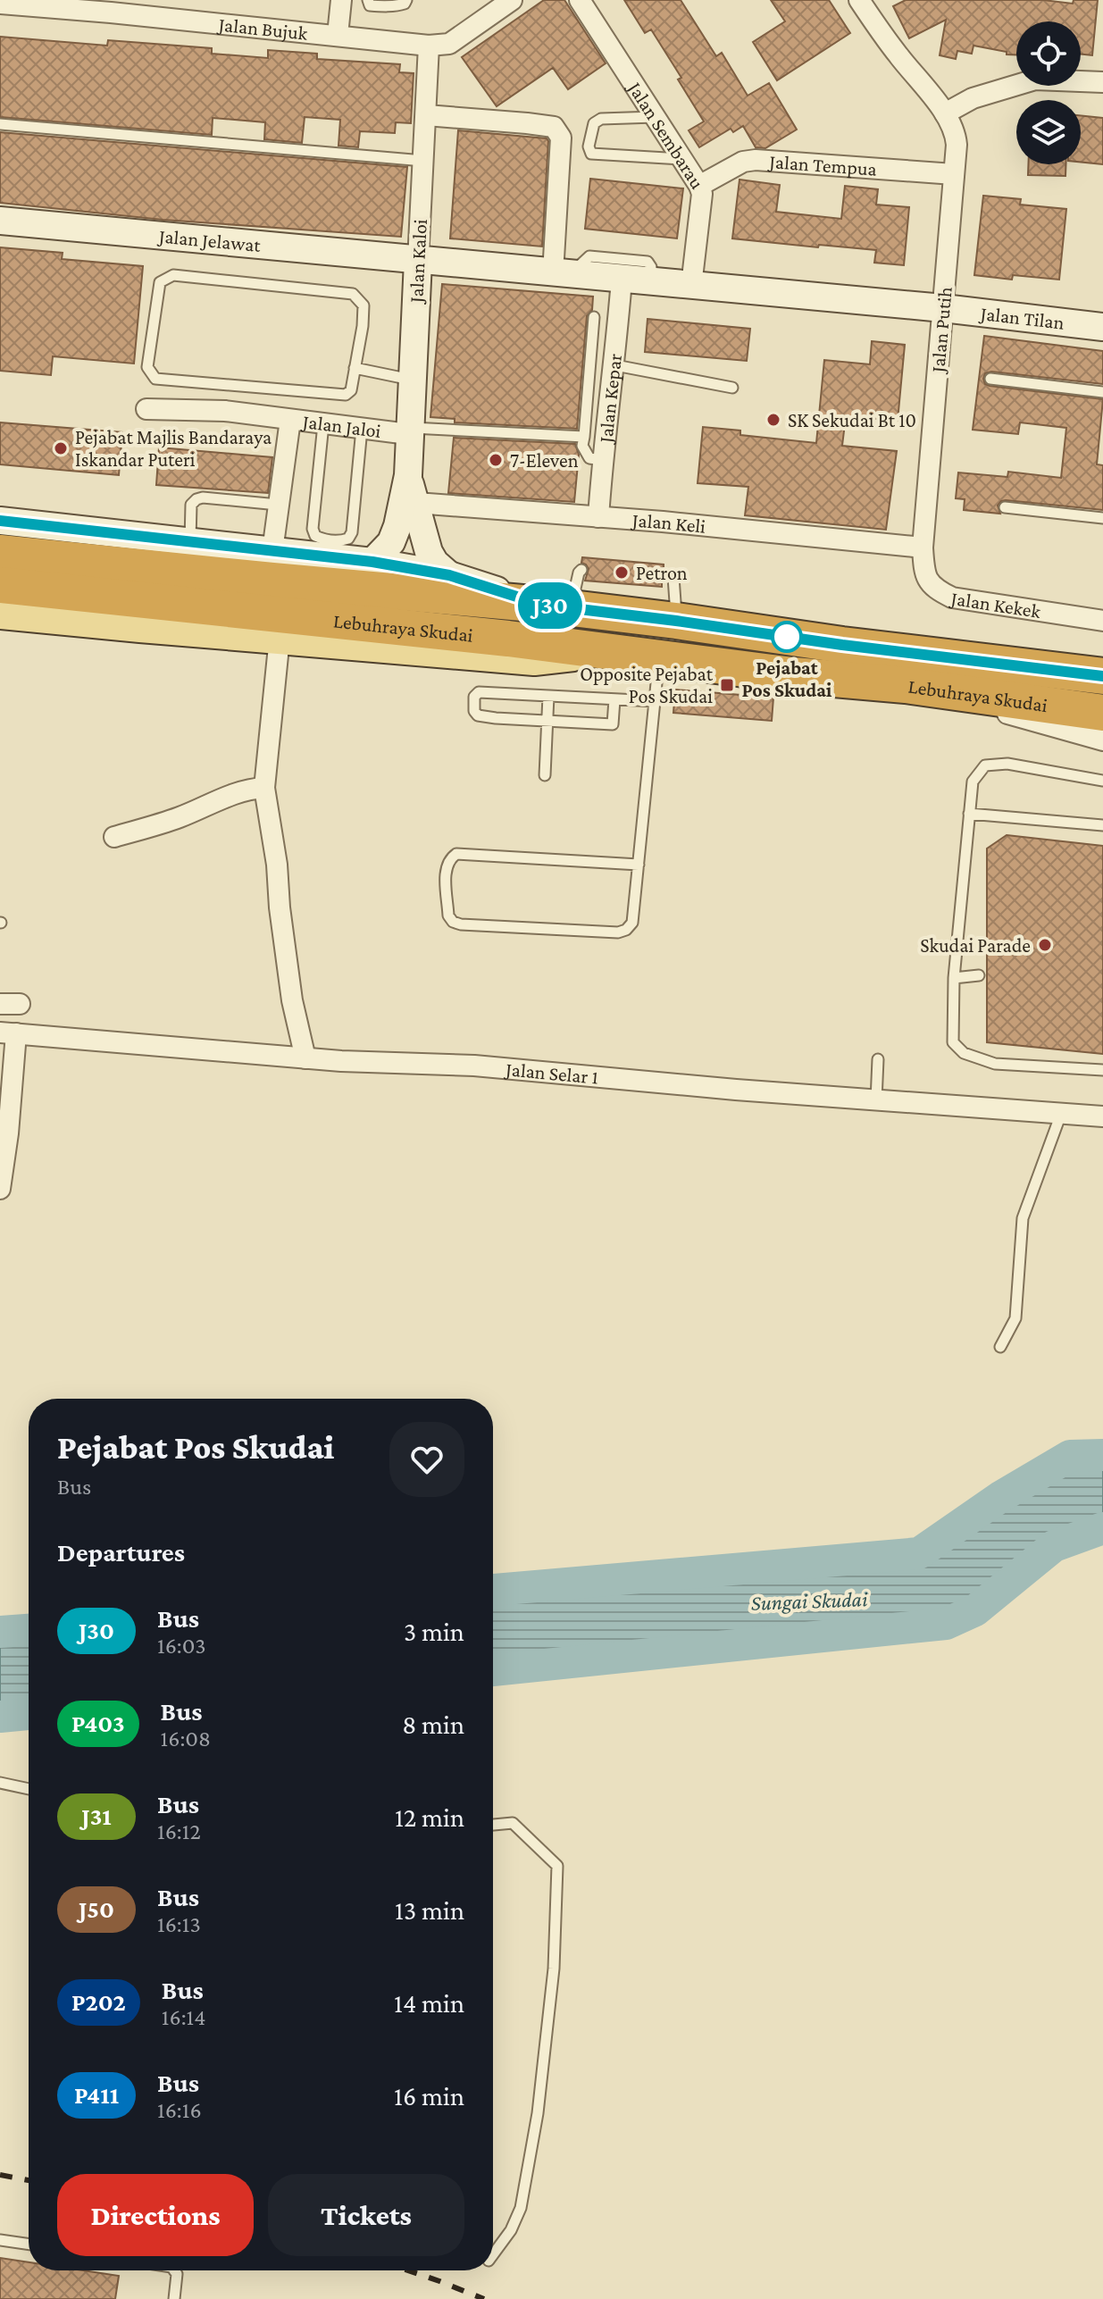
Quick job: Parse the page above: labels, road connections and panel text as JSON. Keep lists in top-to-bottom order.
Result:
{
  "streets": {
    "highway": ["Lebuhraya Skudai"],
    "street": [
      "Jalan Bujuk",
      "Jalan Sembarau",
      "Jalan Tempua",
      "Jalan Jelawat",
      "Jalan Kaloi",
      "Jalan Tilan",
      "Jalan Putih",
      "Jalan Kepar",
      "Jalan Jaloi",
      "Jalan Keli",
      "Jalan Kekek",
      "Jalan Selar 1"
    ]
  },
  "crossings": [
    ["Jalan Bujuk", "Jalan Kaloi"],
    ["Jalan Sembarau", "Jalan Tempua"],
    ["Jalan Sembarau", "Jalan Jelawat"],
    ["Jalan Sembarau", "Jalan Tilan"],
    ["Jalan Tempua", "Jalan Putih"],
    ["Jalan Jelawat", "Jalan Kaloi"],
    ["Jalan Jelawat", "Jalan Tilan"],
    ["Jalan Jelawat", "Jalan Kepar"],
    ["Jalan Kaloi", "Jalan Jaloi"],
    ["Jalan Kaloi", "Jalan Keli"],
    ["Jalan Tilan", "Jalan Putih"],
    ["Jalan Putih", "Jalan Keli"],
    ["Jalan Putih", "Jalan Kekek"],
    ["Jalan Kepar", "Jalan Keli"],
    ["Jalan Keli", "Jalan Kekek"]
  ],
  "water": ["Sungai Skudai"],
  "places": {
    "other": [
      "SK Sekudai Bt 10",
      "Pejabat Majlis Bandaraya Iskandar Puteri",
      "7-Eleven",
      "Petron",
      "Pejabat Pos Skudai",
      "Skudai Parade"
    ],
    "transit": ["Opposite Pejabat Pos Skudai"]
  },
  "lines": ["bus line J30"],
  "page": {
    "on_map": "J30",
    "heading": [
      ["Pejabat Pos Skudai", "Bus"],
      "Departures"
    ],
    "list": [
      {
        "mark": "J30",
        "name": "Bus",
        "note": "16:03",
        "value": "3 min"
      },
      {
        "mark": "P403",
        "name": "Bus",
        "note": "16:08",
        "value": "8 min"
      },
      {
        "mark": "J31",
        "name": "Bus",
        "note": "16:12",
        "value": "12 min"
      },
      {
        "mark": "J50",
        "name": "Bus",
        "note": "16:13",
        "value": "13 min"
      },
      {
        "mark": "P202",
        "name": "Bus",
        "note": "16:14",
        "value": "14 min"
      },
      {
        "mark": "P411",
        "name": "Bus",
        "note": "16:16",
        "value": "16 min"
      }
    ],
    "buttons": ["Directions", "Tickets"]
  }
}
